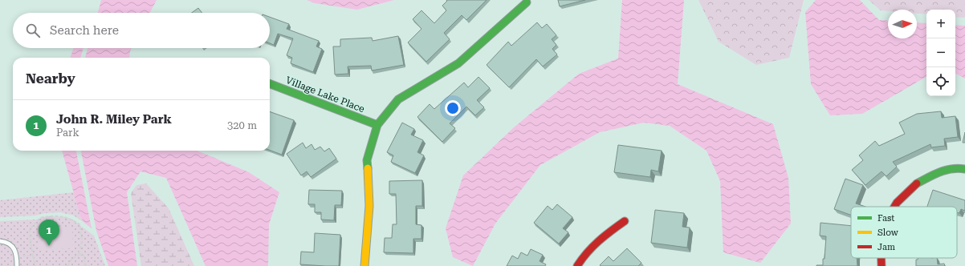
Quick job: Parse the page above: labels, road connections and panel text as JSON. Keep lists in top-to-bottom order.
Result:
{
  "streets": {
    "street": ["Village Lake Place"]
  },
  "legend": ["Fast", "Slow", "Jam"],
  "north": "right",
  "page": {
    "map_buttons": ["+", "−"],
    "search": "Search here",
    "heading": "Nearby",
    "list": [
      {
        "mark": "1",
        "name": "John R. Miley Park",
        "note": "Park",
        "value": "320 m"
      }
    ],
    "pins": "1"
  }
}
